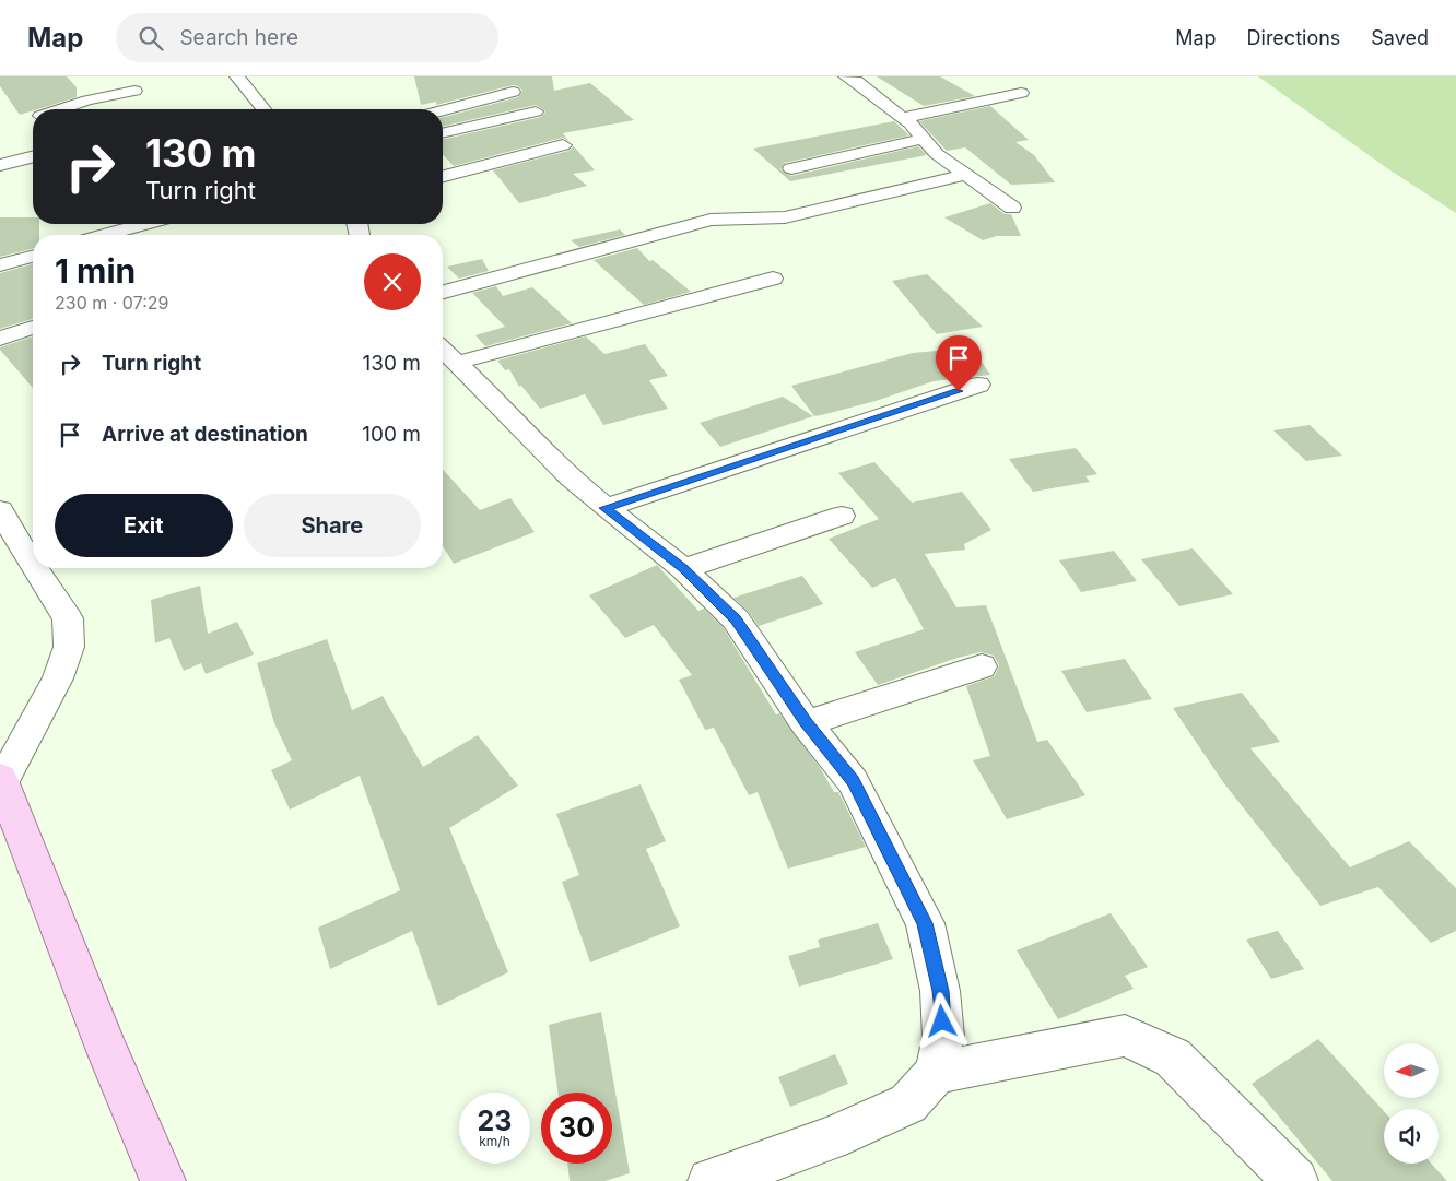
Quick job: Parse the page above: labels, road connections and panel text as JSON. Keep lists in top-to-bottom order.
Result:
{
  "north": "left",
  "page": {
    "header": "Map",
    "search": "Search here",
    "nav": ["Map", "Directions", "Saved"],
    "turn": ["130 m", "Turn right"],
    "heading": ["1 min", "230 m · 07:29"],
    "list": [
      {
        "name": "Turn right",
        "value": "130 m"
      },
      {
        "name": "Arrive at destination",
        "value": "100 m"
      }
    ],
    "buttons": ["Exit", "Share"],
    "speed": "23 km/h",
    "limit": "30"
  }
}
